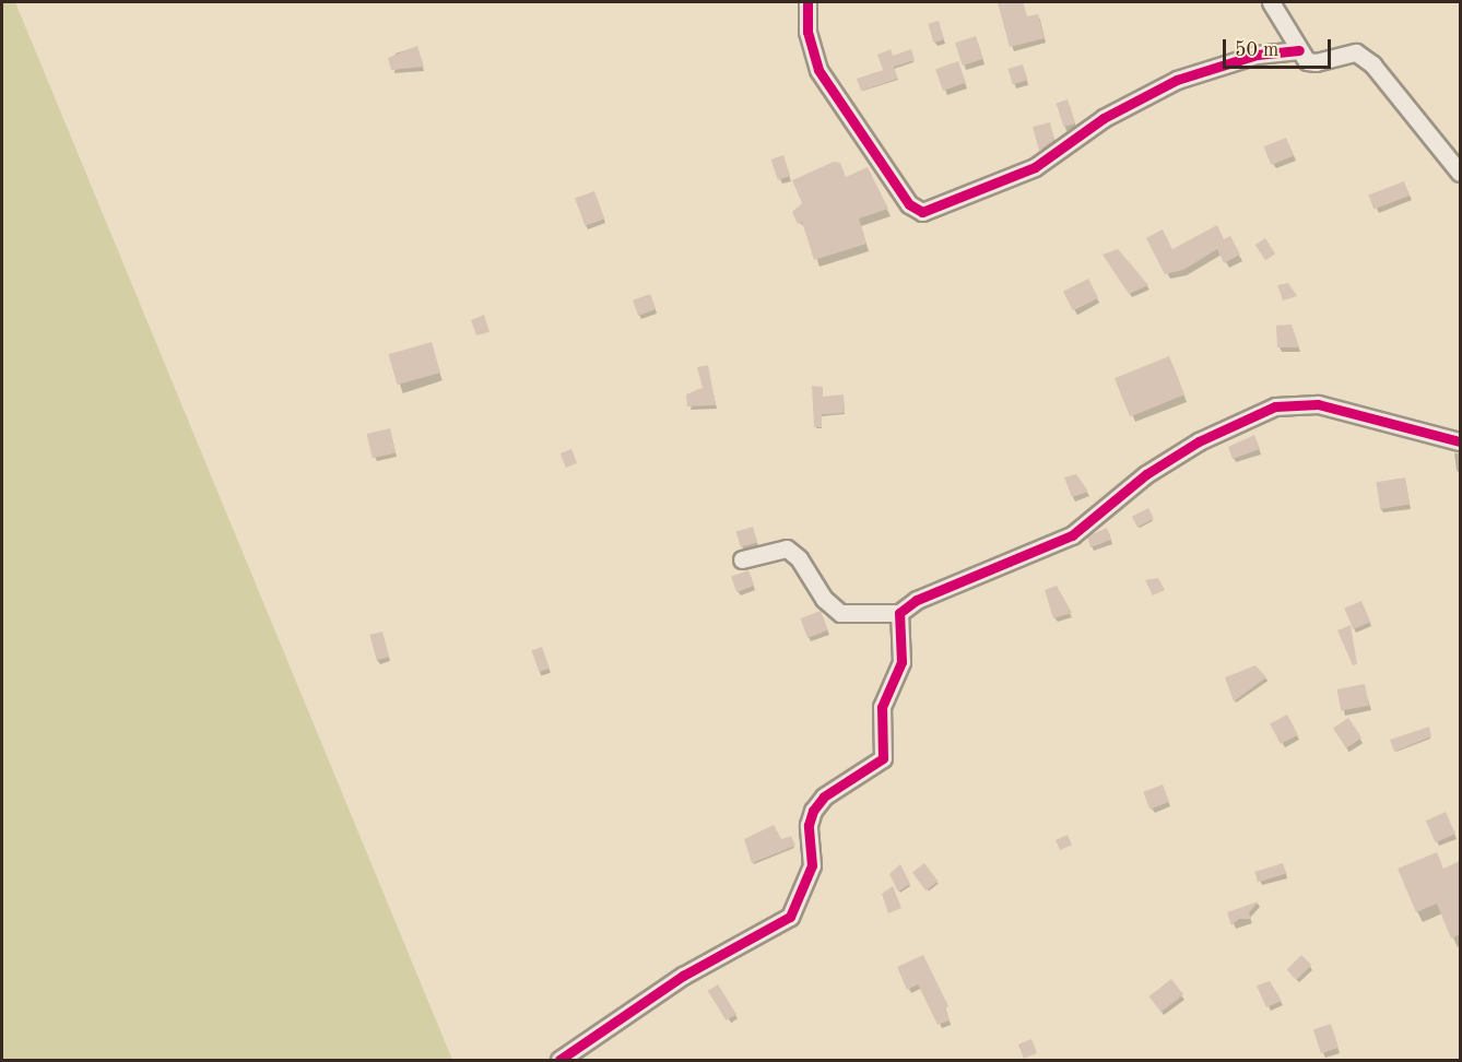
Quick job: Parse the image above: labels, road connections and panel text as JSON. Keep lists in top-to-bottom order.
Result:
{
  "scale_bar": "50 m"
}
